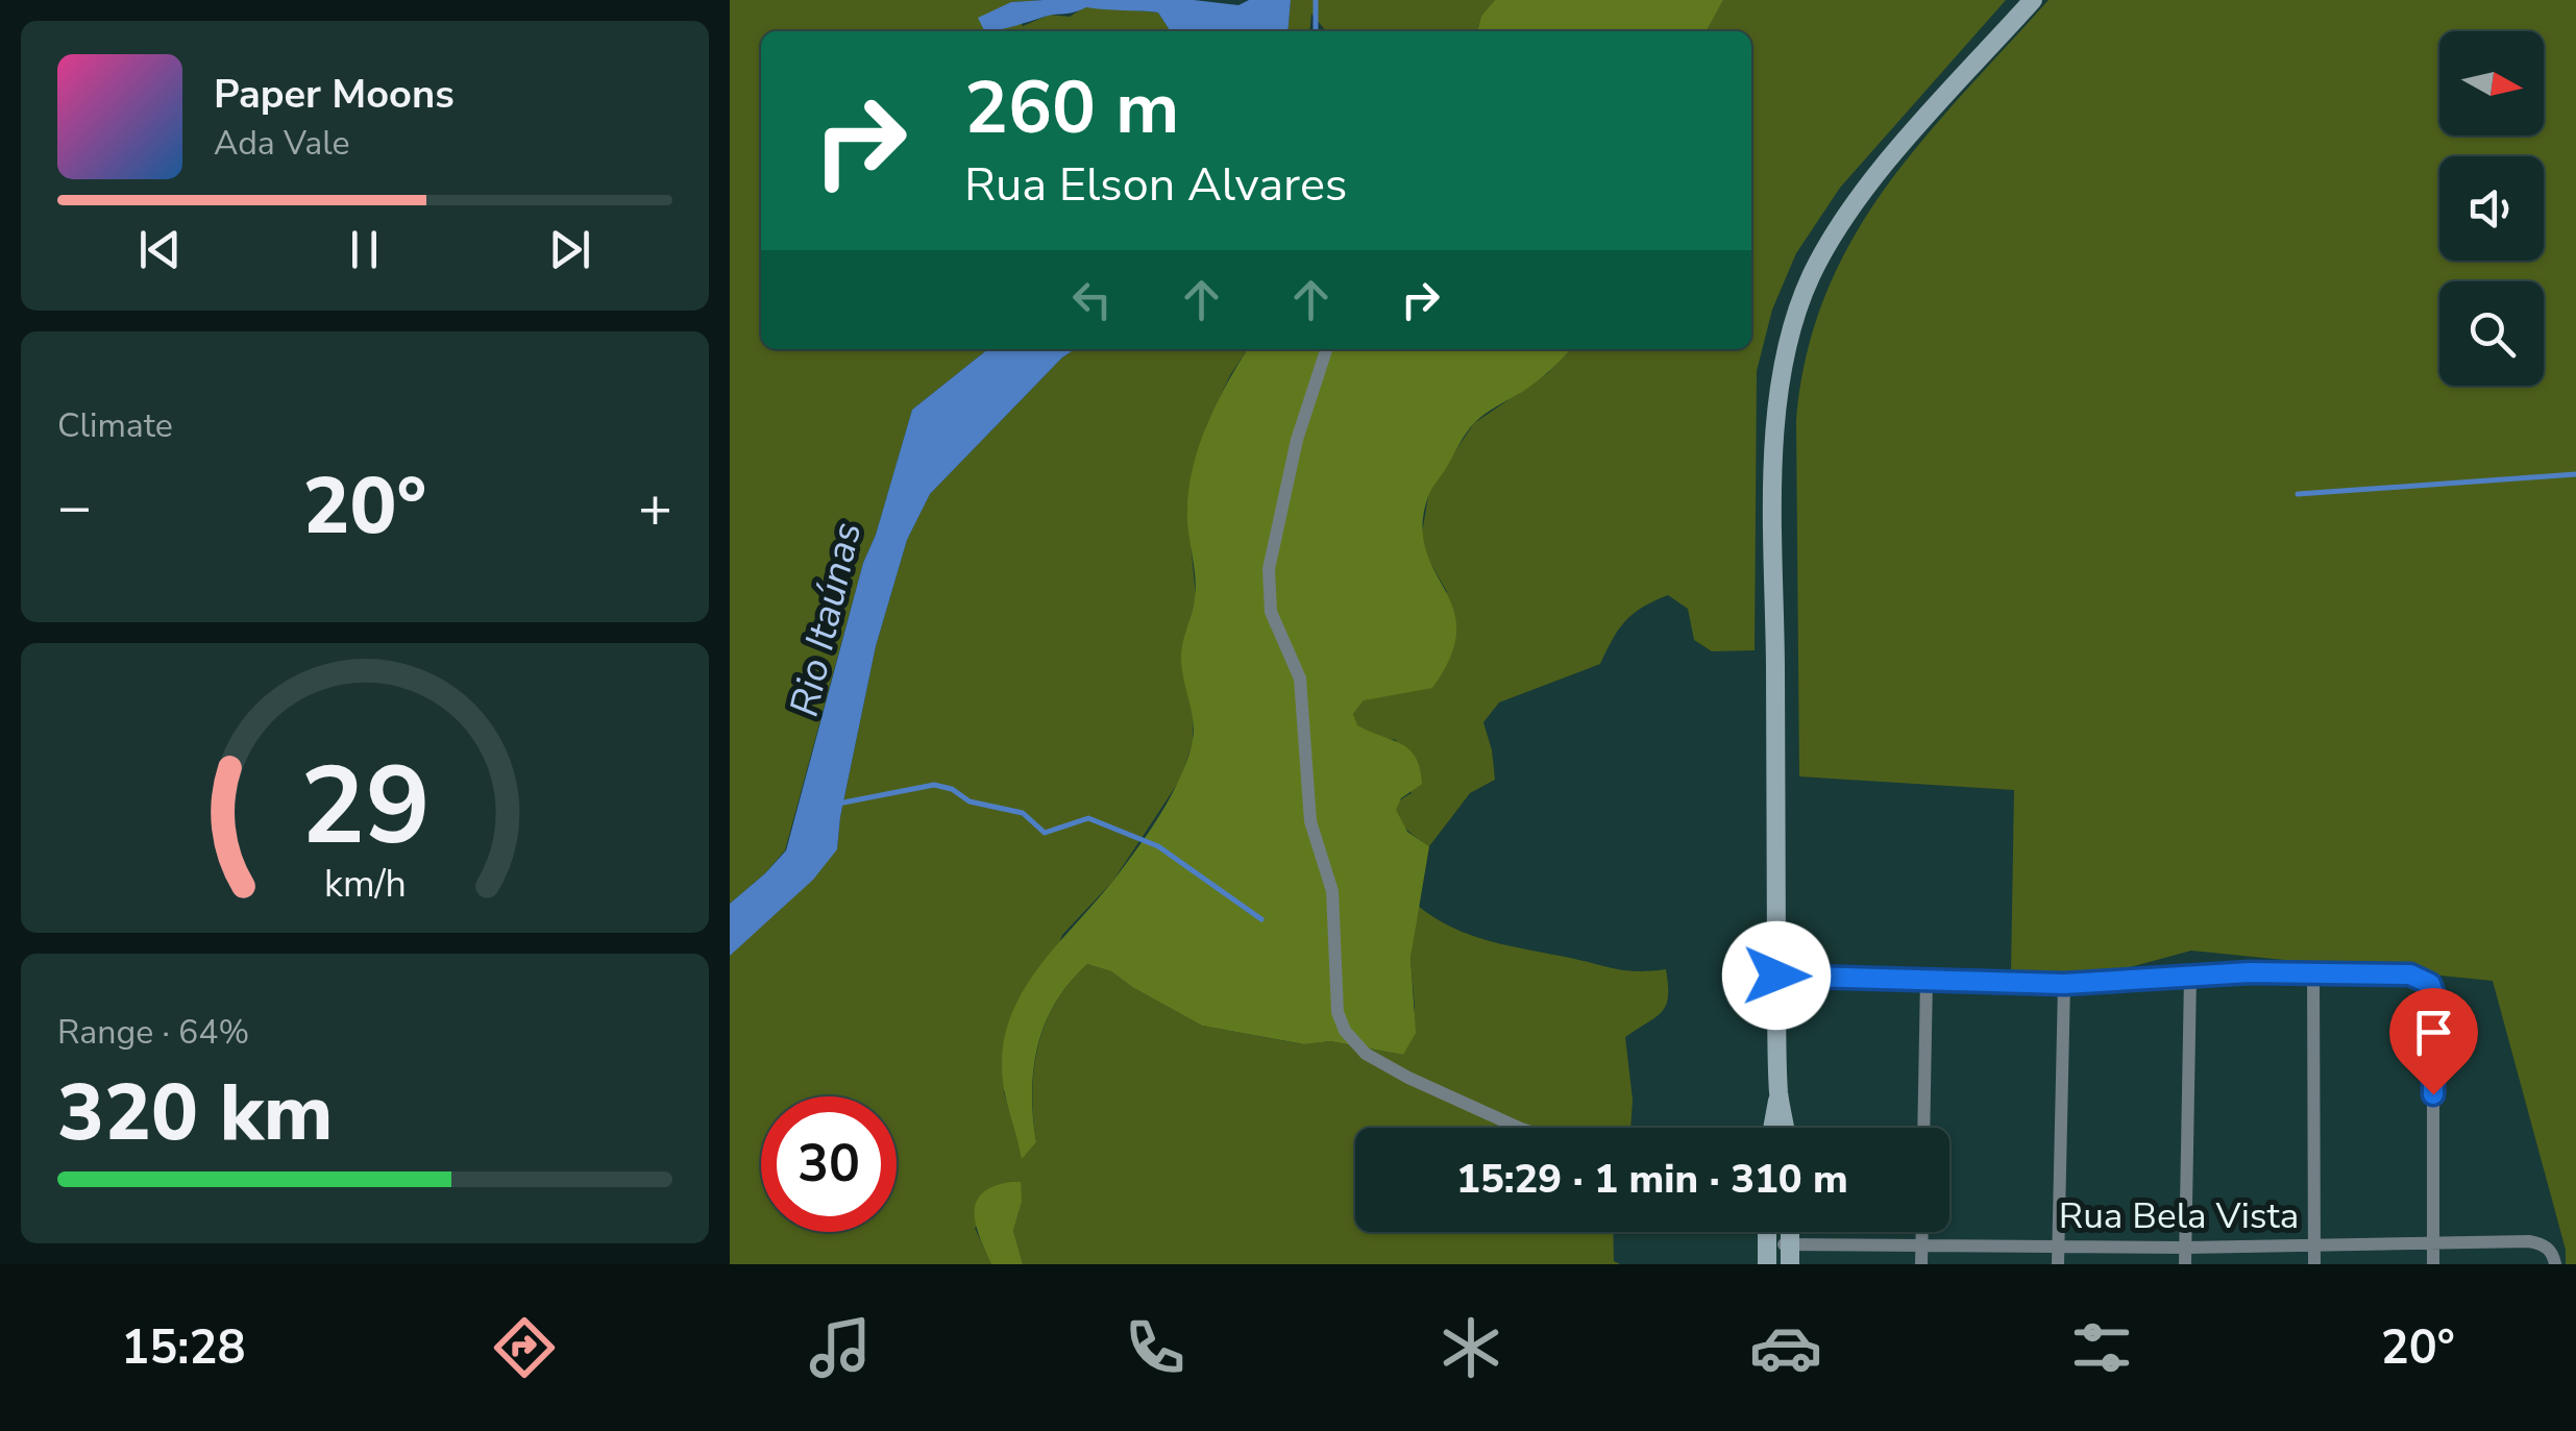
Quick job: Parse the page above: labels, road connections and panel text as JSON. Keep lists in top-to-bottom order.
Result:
{
  "streets": {
    "street": ["Rua Bela Vista"]
  },
  "water": ["Rio Itaúnas"],
  "north": "right",
  "page": {
    "turn": ["260 m", "Rua Elson Alvares"],
    "song": ["Paper Moons", "Ada Vale"],
    "tile": [
      "Climate",
      ["Range · 64%", "320 km"]
    ],
    "heat": ["−", "20°", "+"],
    "limit": "30",
    "trip": "15:29 · 1 min · 310 m",
    "tabs": ["15:28", "20°"],
    "gauge": ["29", "km/h"]
  }
}
